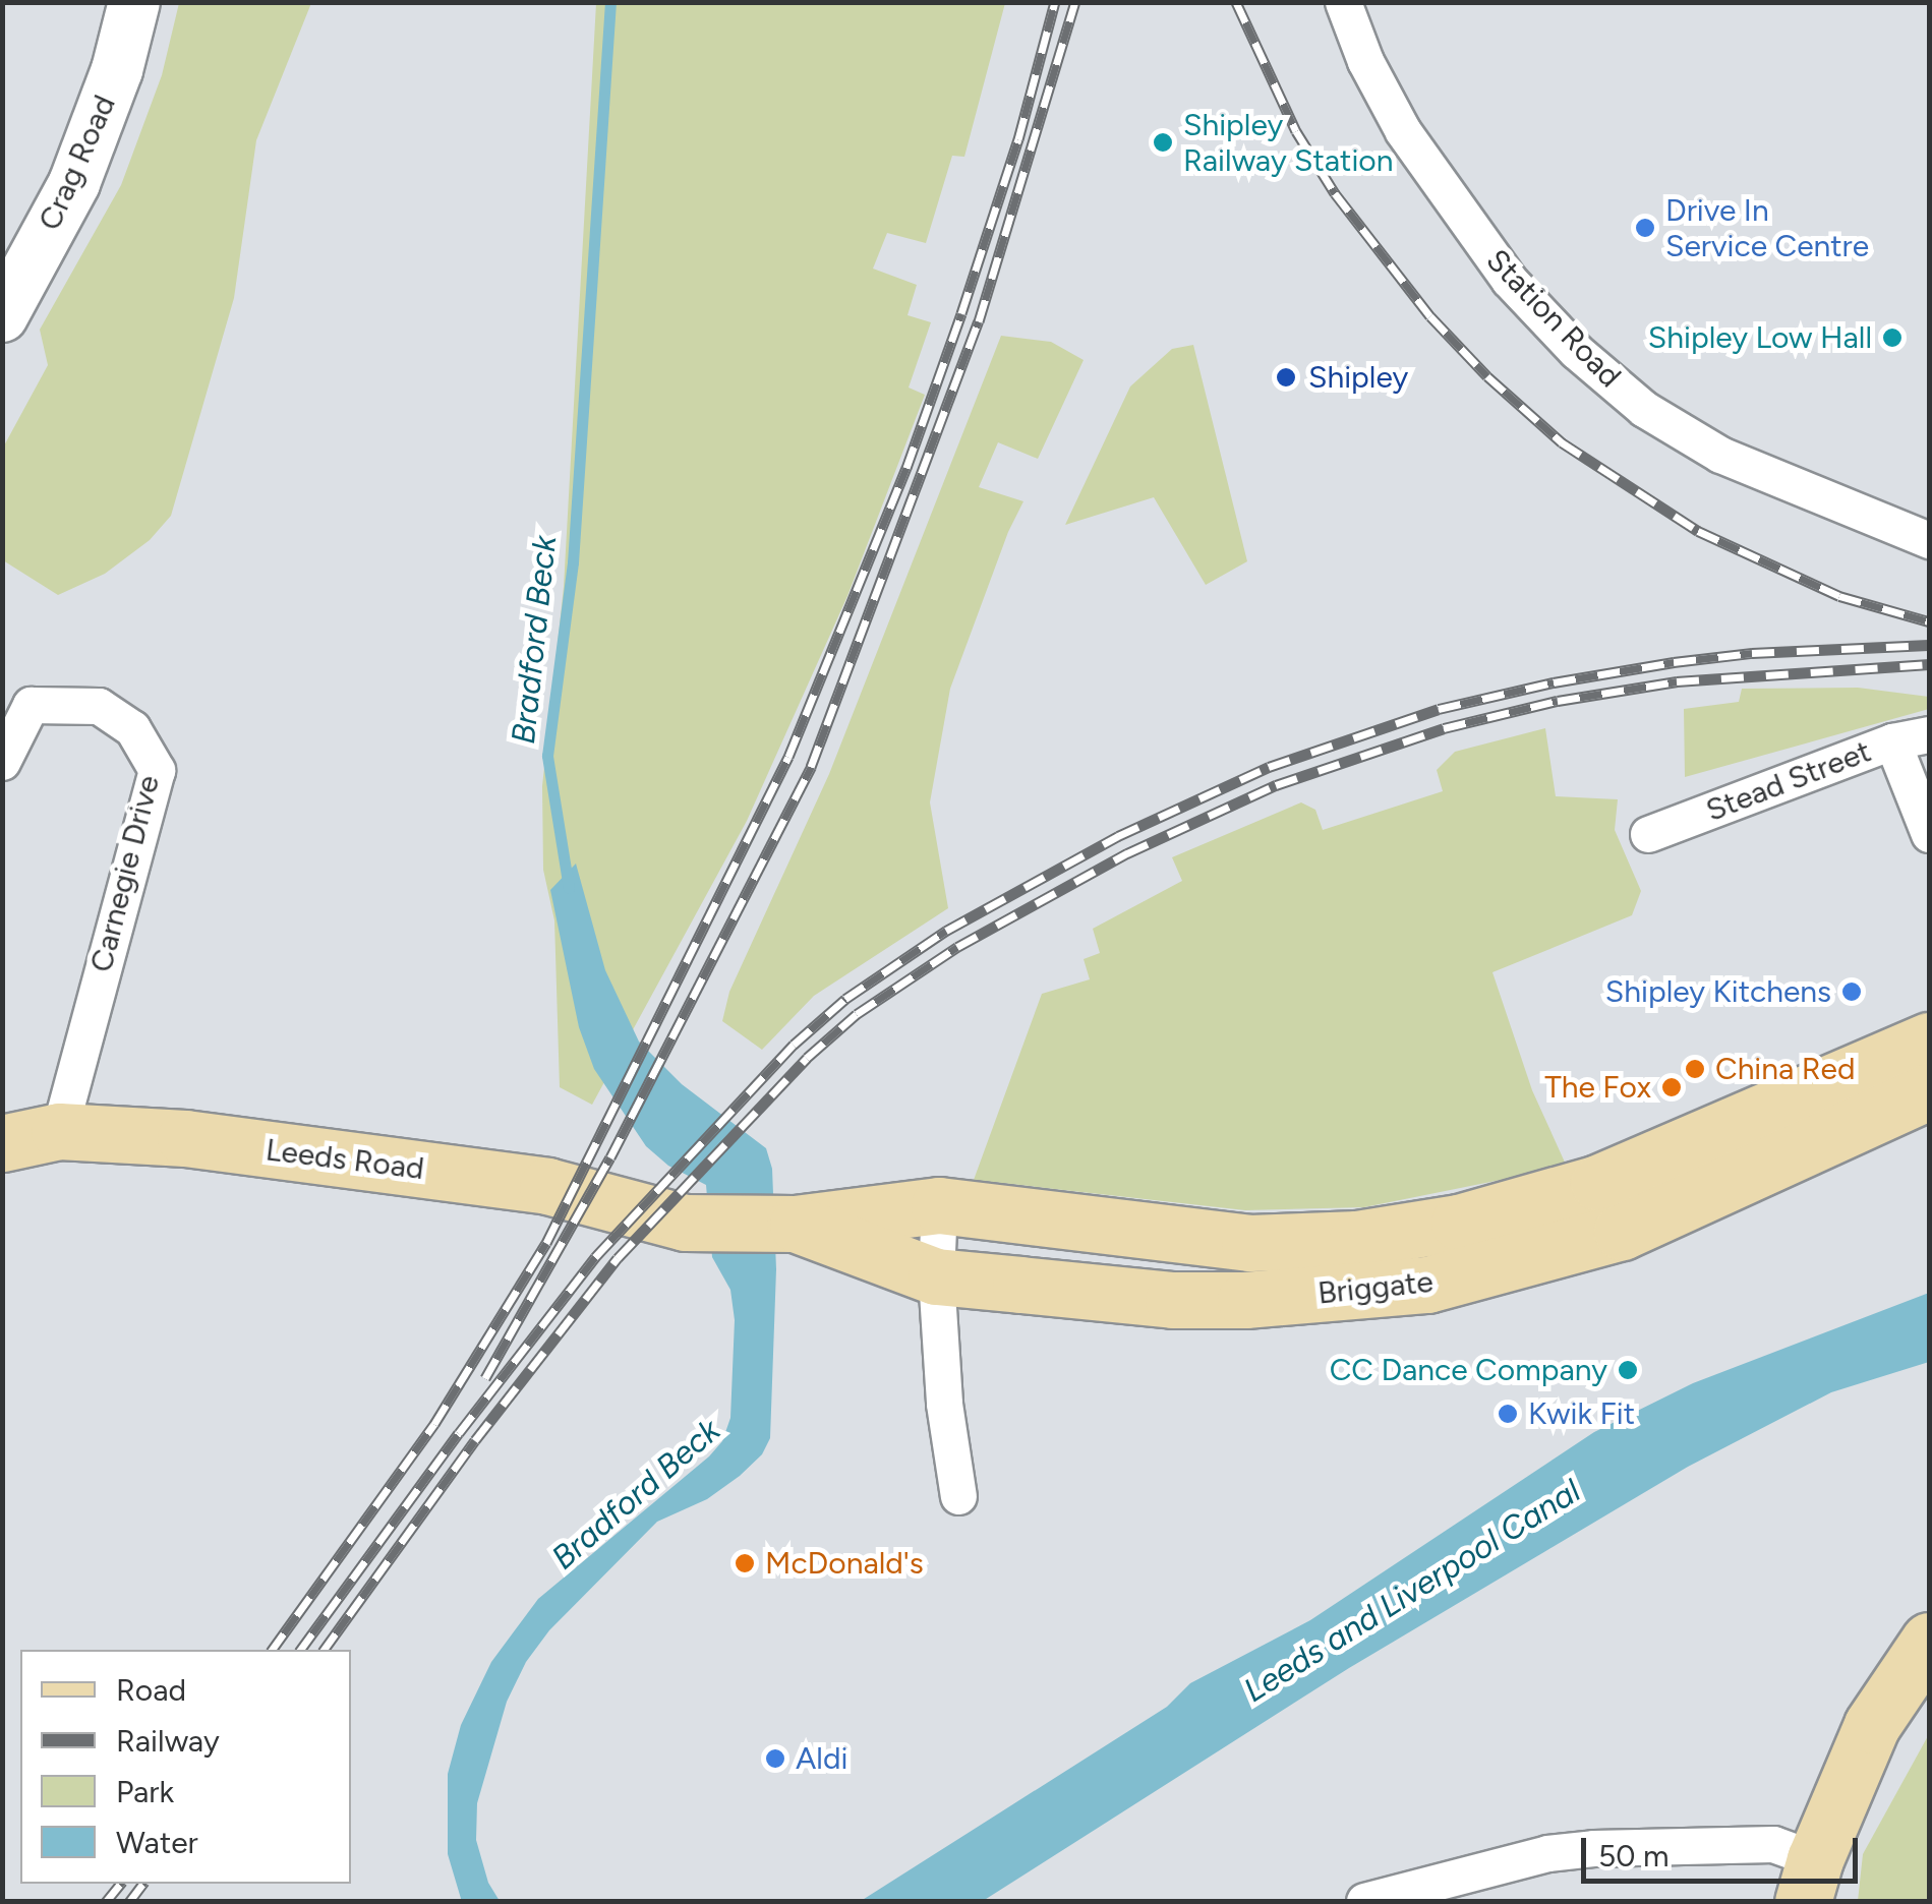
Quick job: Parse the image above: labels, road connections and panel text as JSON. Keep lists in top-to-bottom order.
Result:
{
  "streets": {
    "main road": ["Crag Road", "Leeds Road", "Briggate"],
    "street": ["Station Road", "Stead Street", "Carnegie Drive"]
  },
  "crossings": [
    ["Carnegie Drive", "Leeds Road"],
    ["Leeds Road", "Briggate"]
  ],
  "water": ["Bradford Beck", "Leeds and Liverpool Canal"],
  "places": [
    "Shipley Railway Station",
    "Drive In Service Centre",
    "Shipley Low Hall",
    "Shipley",
    "Shipley Kitchens",
    "China Red",
    "The Fox",
    "CC Dance Company",
    "Kwik Fit",
    "McDonald's",
    "Aldi"
  ],
  "legend": [
    "Road",
    "Railway",
    "Park",
    "Water"
  ],
  "scale_bar": "50 m"
}
